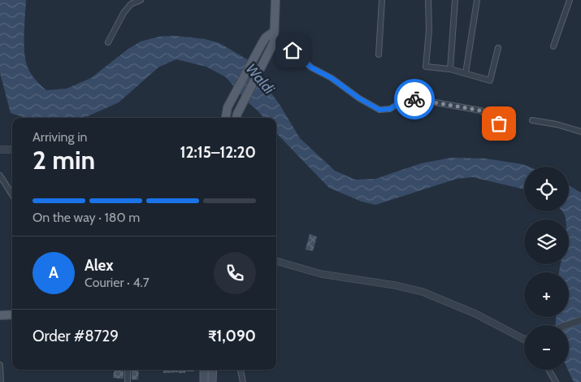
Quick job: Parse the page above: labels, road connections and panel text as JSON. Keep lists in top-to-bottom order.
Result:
{
  "water": ["Waldi"],
  "page": {
    "heading": ["2 min", "Arriving in", "12:15–12:20"],
    "panel": [
      "Alex",
      "Courier · 4.7",
      "Order #8729",
      "₹1,090"
    ],
    "map_buttons": ["+", "−"],
    "bar": "On the way · 180 m",
    "round": "A"
  }
}
